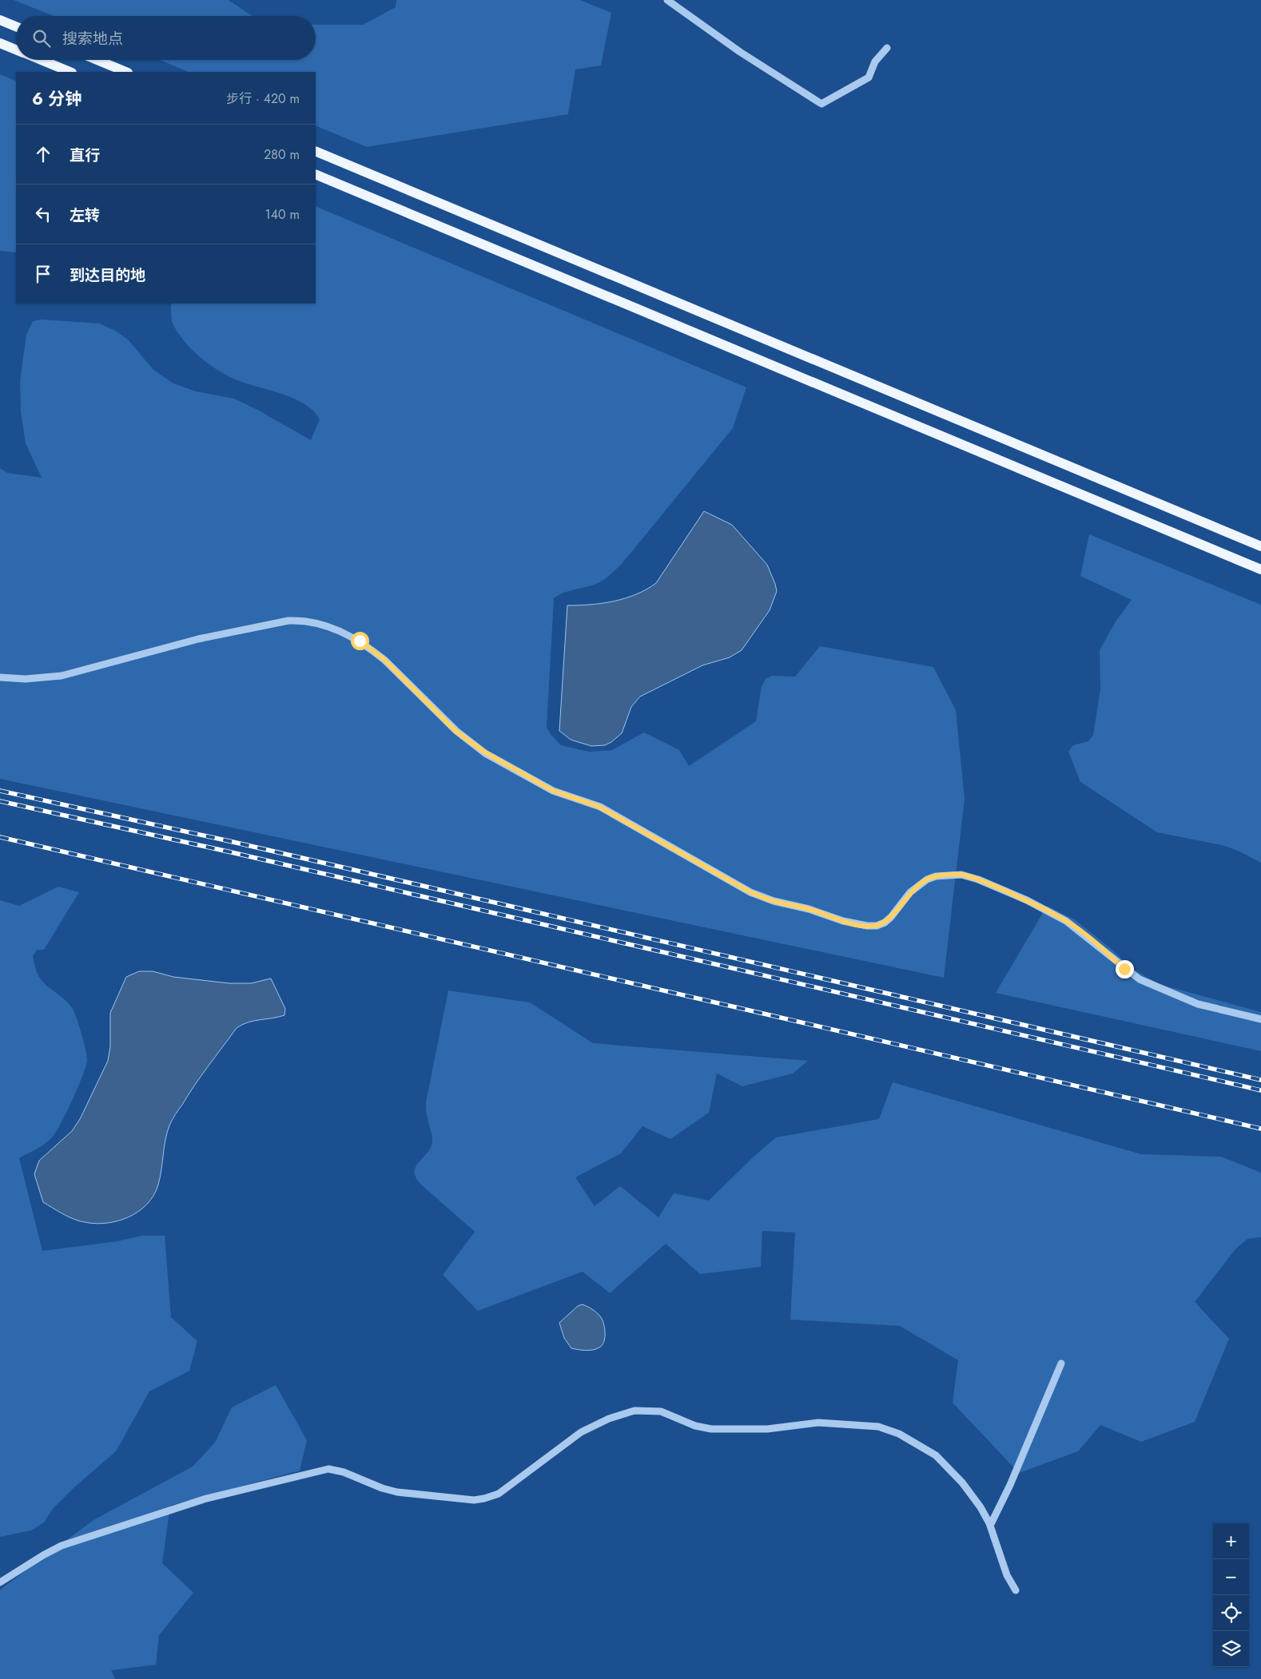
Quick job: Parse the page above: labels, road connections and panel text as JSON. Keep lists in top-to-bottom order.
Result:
{
  "page": {
    "search": "搜索地点",
    "heading": ["6 分钟", "步行 · 420 m"],
    "list": [
      ["直行", "280 m"],
      ["左转", "140 m"],
      "到达目的地"
    ],
    "map_buttons": ["+", "−"]
  }
}
